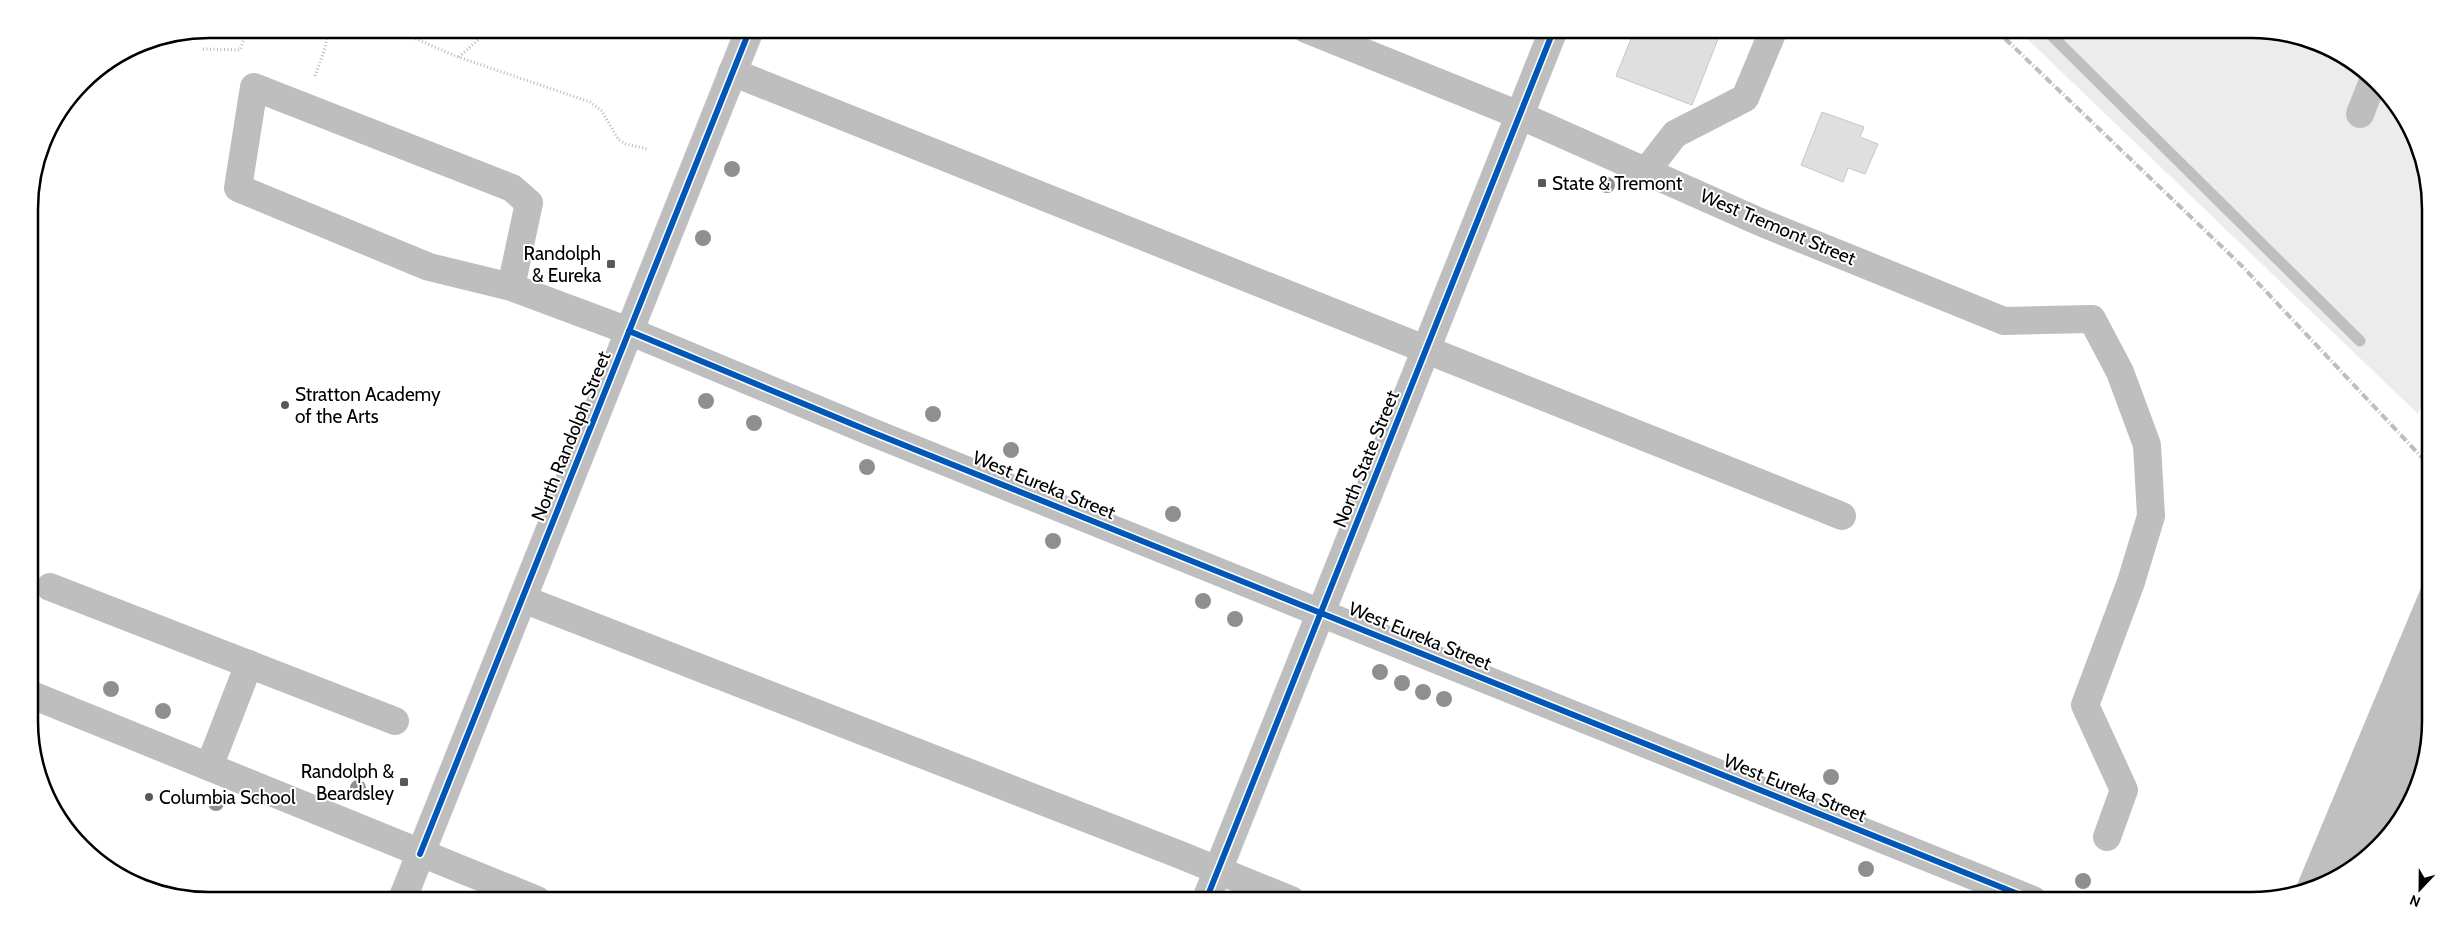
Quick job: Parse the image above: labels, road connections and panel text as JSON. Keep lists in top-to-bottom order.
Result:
{
  "streets": {
    "street": [
      "West Tremont Street",
      "North Randolph Street",
      "North State Street",
      "West Eureka Street"
    ]
  },
  "crossings": [
    ["West Tremont Street", "North State Street"],
    ["North Randolph Street", "West Eureka Street"],
    ["North State Street", "West Eureka Street"]
  ],
  "places": {
    "transit": ["State & Tremont", "Randolph & Eureka", "Randolph & Beardsley"],
    "other": ["Stratton Academy of the Arts", "Columbia School"]
  },
  "north": "bottom"
}
